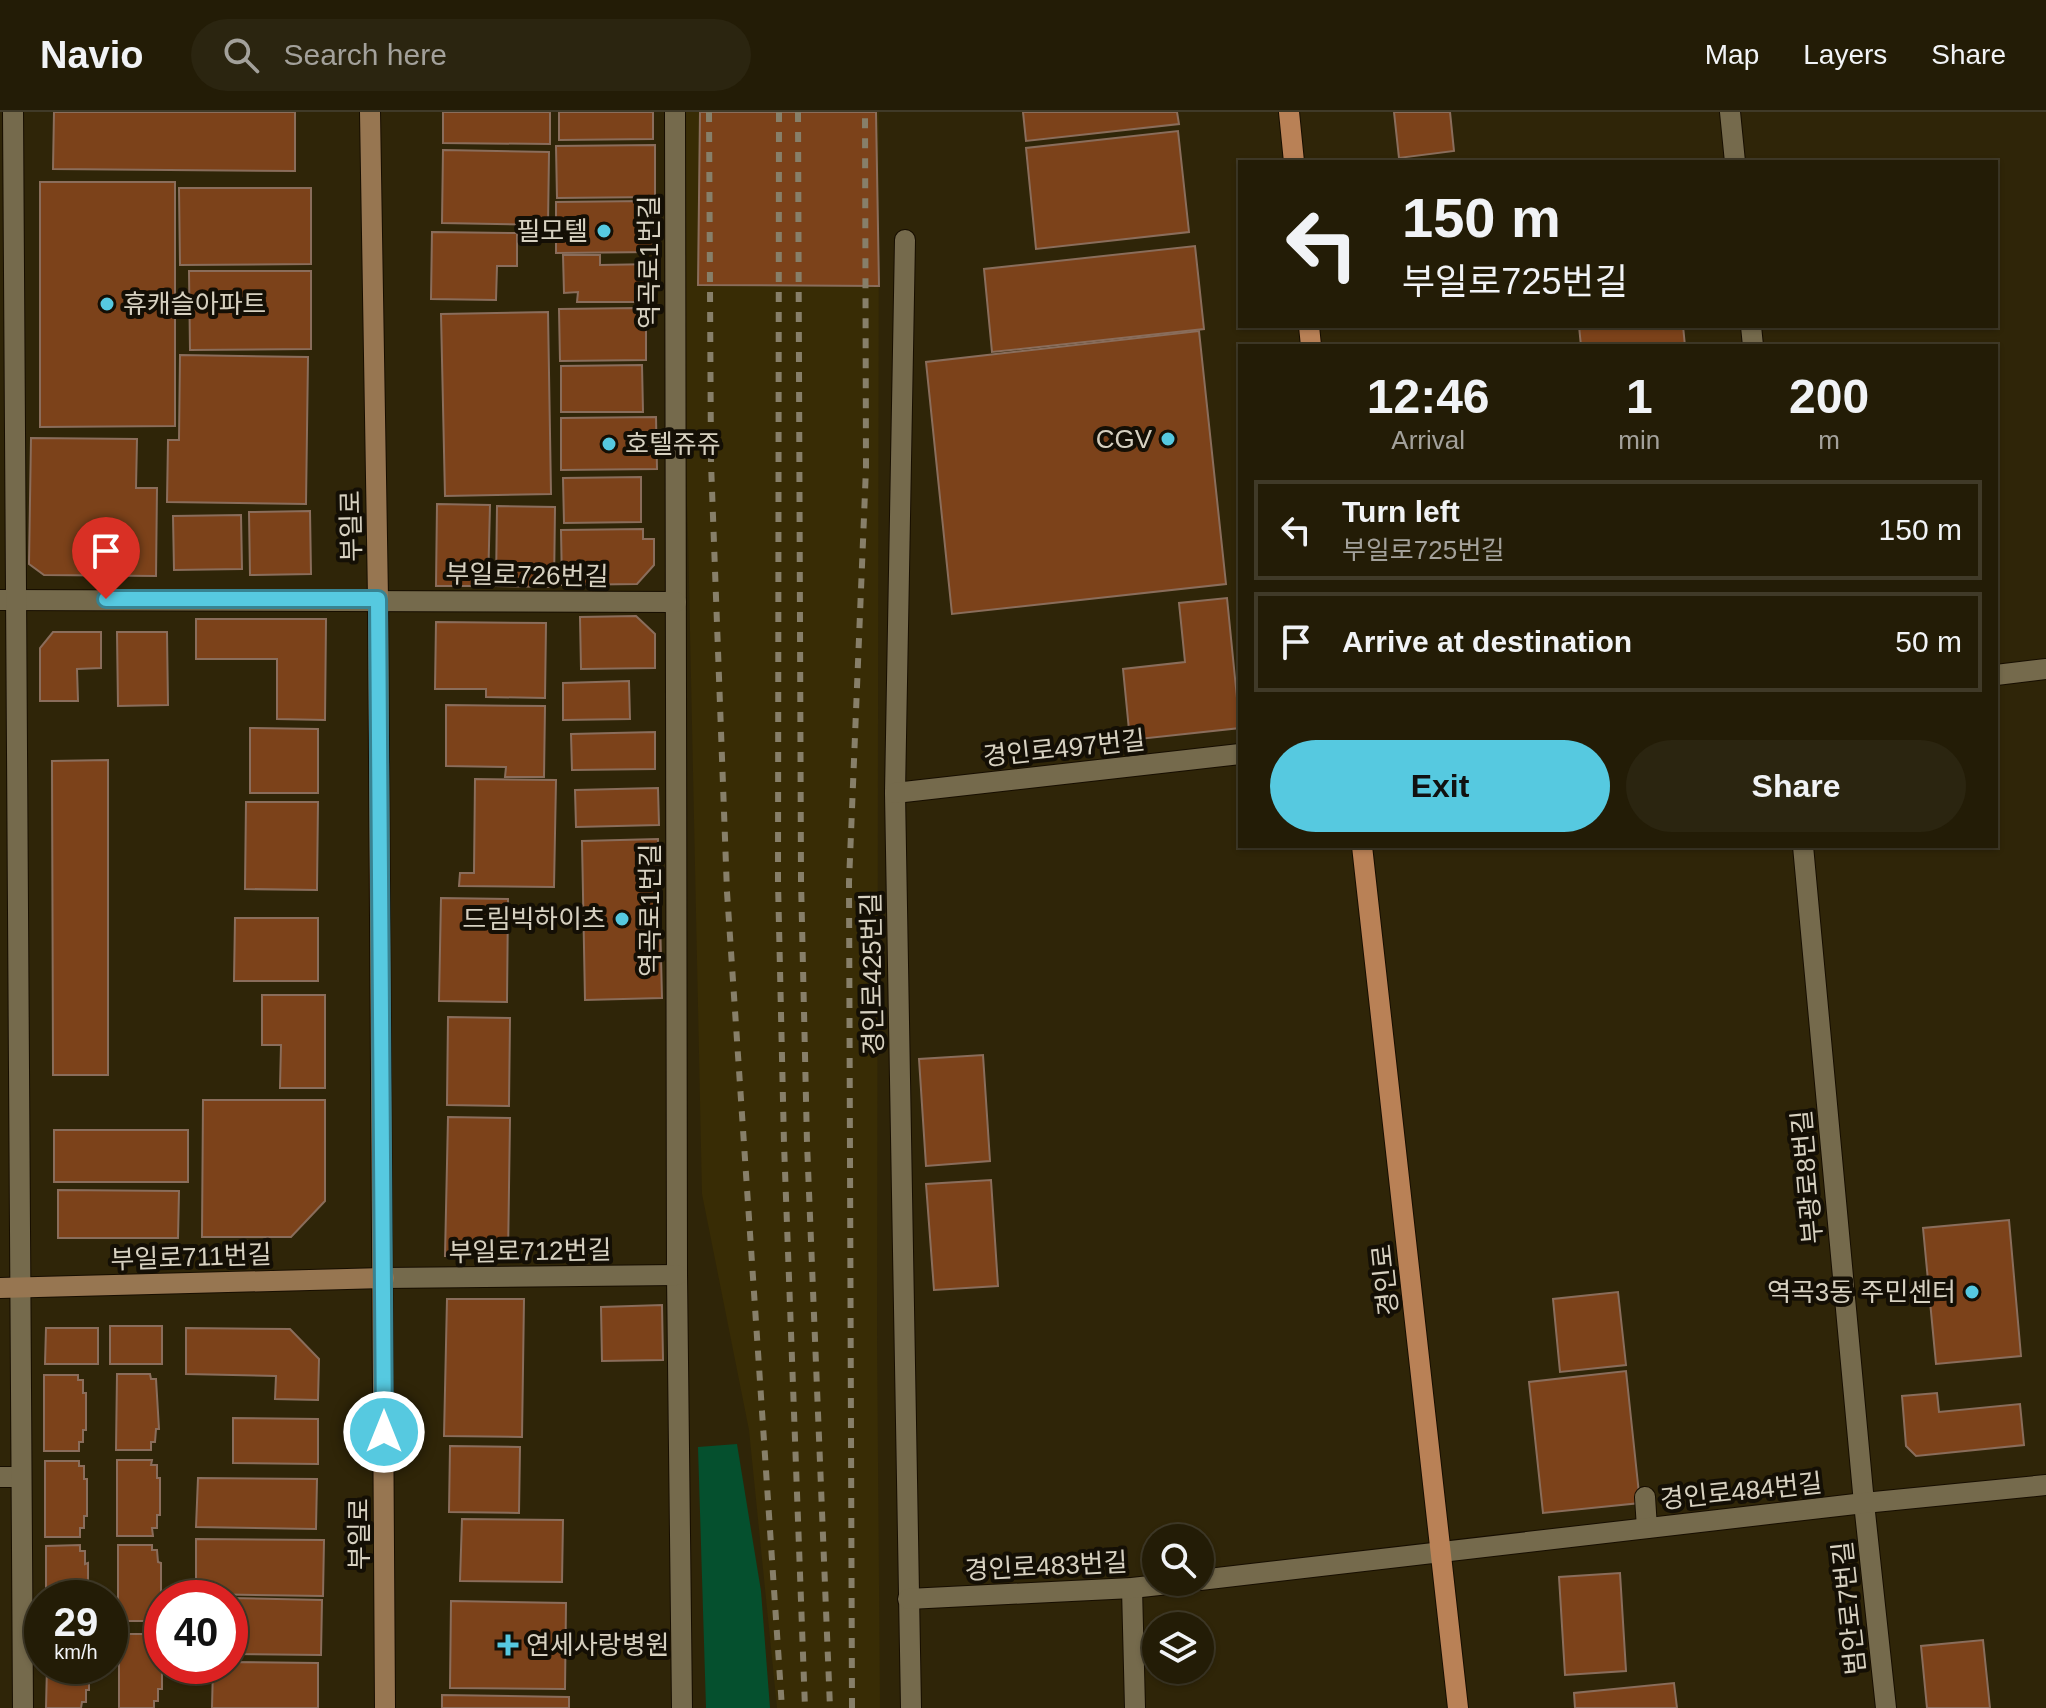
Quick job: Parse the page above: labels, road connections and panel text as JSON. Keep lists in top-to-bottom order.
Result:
{
  "streets": {
    "main road": ["경인로"],
    "street": [
      "역곡로1번길",
      "부일로",
      "부일로726번길",
      "경인로497번길",
      "경인로425번길",
      "부광로8번길",
      "부일로712번길",
      "부일로711번길",
      "경인로484번길",
      "경인로483번길",
      "범안로7번길"
    ]
  },
  "crossings": [
    ["역곡로1번길", "부일로726번길"],
    ["역곡로1번길", "부일로712번길"],
    ["부일로", "부일로726번길"],
    ["부일로", "부일로712번길"],
    ["부일로", "부일로711번길"],
    ["경인로497번길", "경인로425번길"],
    ["경인로425번길", "경인로483번길"],
    ["부광로8번길", "경인로484번길"],
    ["부광로8번길", "범안로7번길"],
    ["부일로712번길", "부일로711번길"],
    ["경인로", "경인로484번길"],
    ["경인로484번길", "범안로7번길"]
  ],
  "places": {
    "other": [
      "필모텔",
      "휴캐슬아파트",
      "CGV",
      "호텔쥬쥬",
      "드림빅하이츠",
      "역곡3동 주민센터"
    ],
    "health": ["연세사랑병원"]
  },
  "page": {
    "header": "Navio",
    "search": "Search here",
    "nav": ["Map", "Layers", "Share"],
    "turn": ["150 m", "부일로725번길"],
    "eta": [
      "12:46",
      "Arrival",
      "1",
      "min",
      "200",
      "m"
    ],
    "list": [
      {
        "name": "Turn left",
        "note": "부일로725번길",
        "value": "150 m"
      },
      {
        "name": "Arrive at destination",
        "value": "50 m"
      }
    ],
    "buttons": ["Exit", "Share"],
    "speed": "29 km/h",
    "limit": "40"
  }
}
